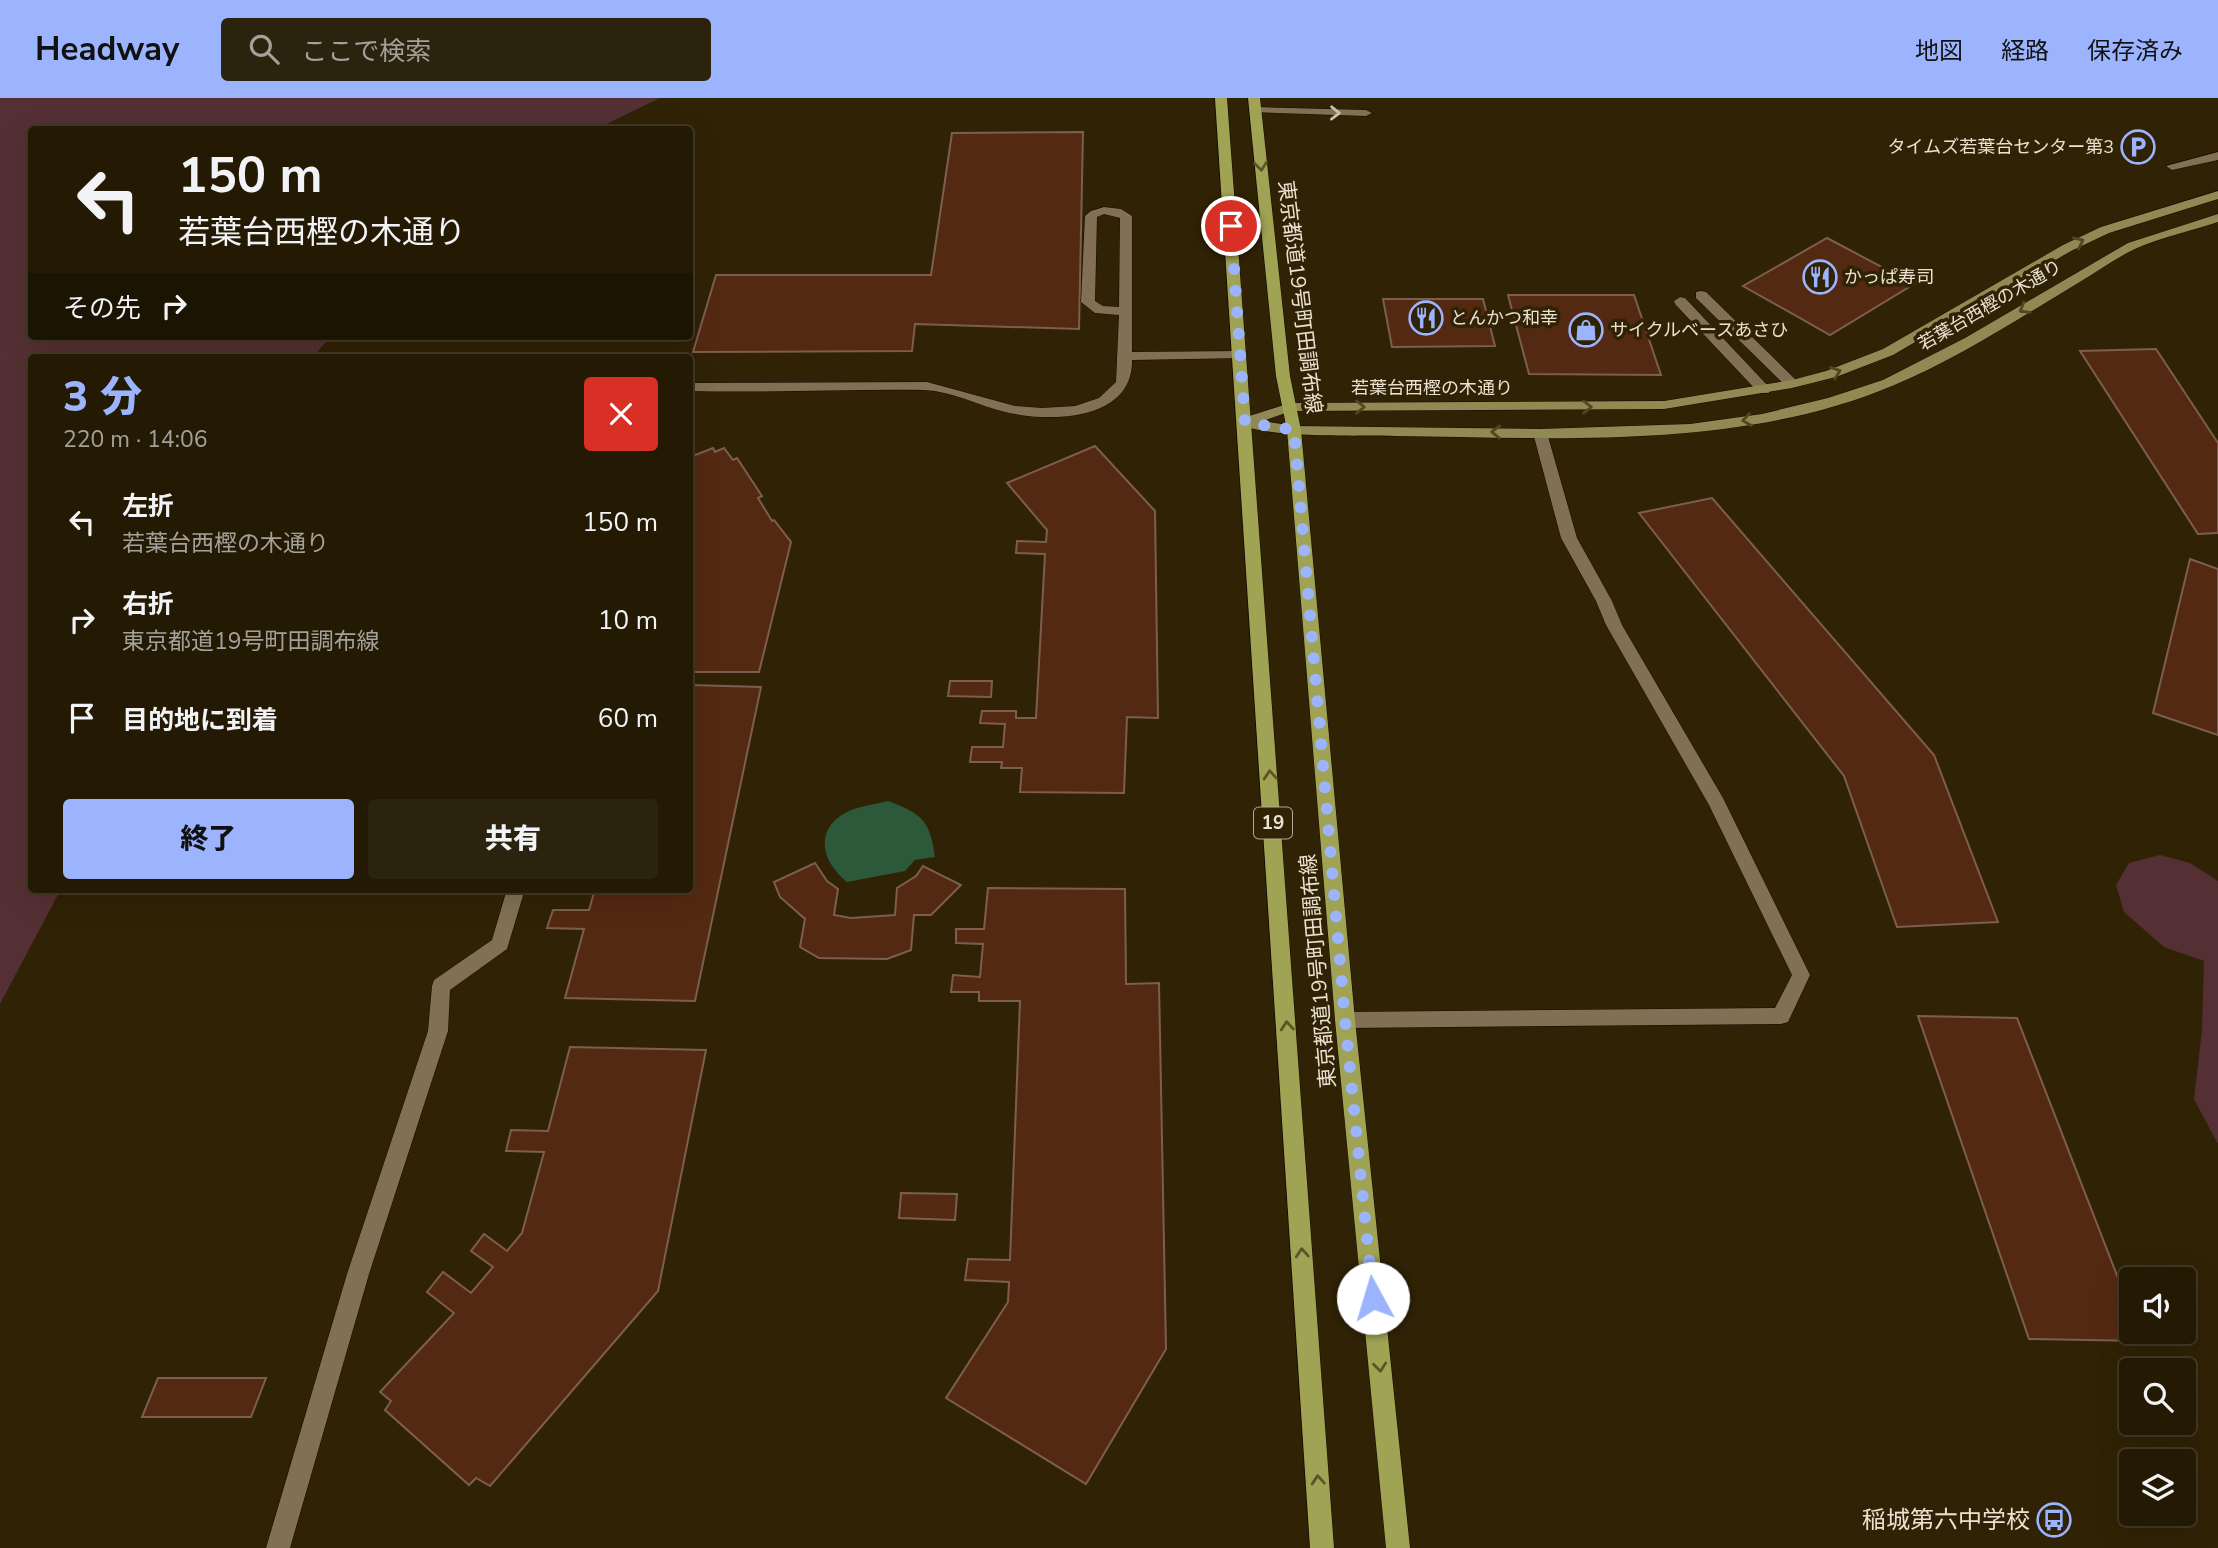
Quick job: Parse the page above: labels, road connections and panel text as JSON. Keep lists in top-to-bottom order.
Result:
{
  "streets": {
    "main road": ["東京都道19号町田調布線", "19"],
    "street": ["若葉台西樫の木通り"]
  },
  "crossings": [
    ["東京都道19号町田調布線", "若葉台西樫の木通り"]
  ],
  "places": {
    "parking": ["タイムズ若葉台センター第3"],
    "restaurant": ["かっぱ寿司", "とんかつ和幸"],
    "shop": ["サイクルベースあさひ"],
    "bus stop": ["稲城第六中学校"]
  },
  "page": {
    "header": "Headway",
    "search": "ここで検索",
    "nav": ["地図", "経路", "保存済み"],
    "turn": ["150 m", "若葉台西樫の木通り"],
    "then": "その先",
    "heading": ["3 分", "220 m · 14:06"],
    "list": [
      {
        "name": "左折",
        "note": "若葉台西樫の木通り",
        "value": "150 m"
      },
      {
        "name": "右折",
        "note": "東京都道19号町田調布線",
        "value": "10 m"
      },
      {
        "name": "目的地に到着",
        "value": "60 m"
      }
    ],
    "buttons": ["終了", "共有"]
  }
}
